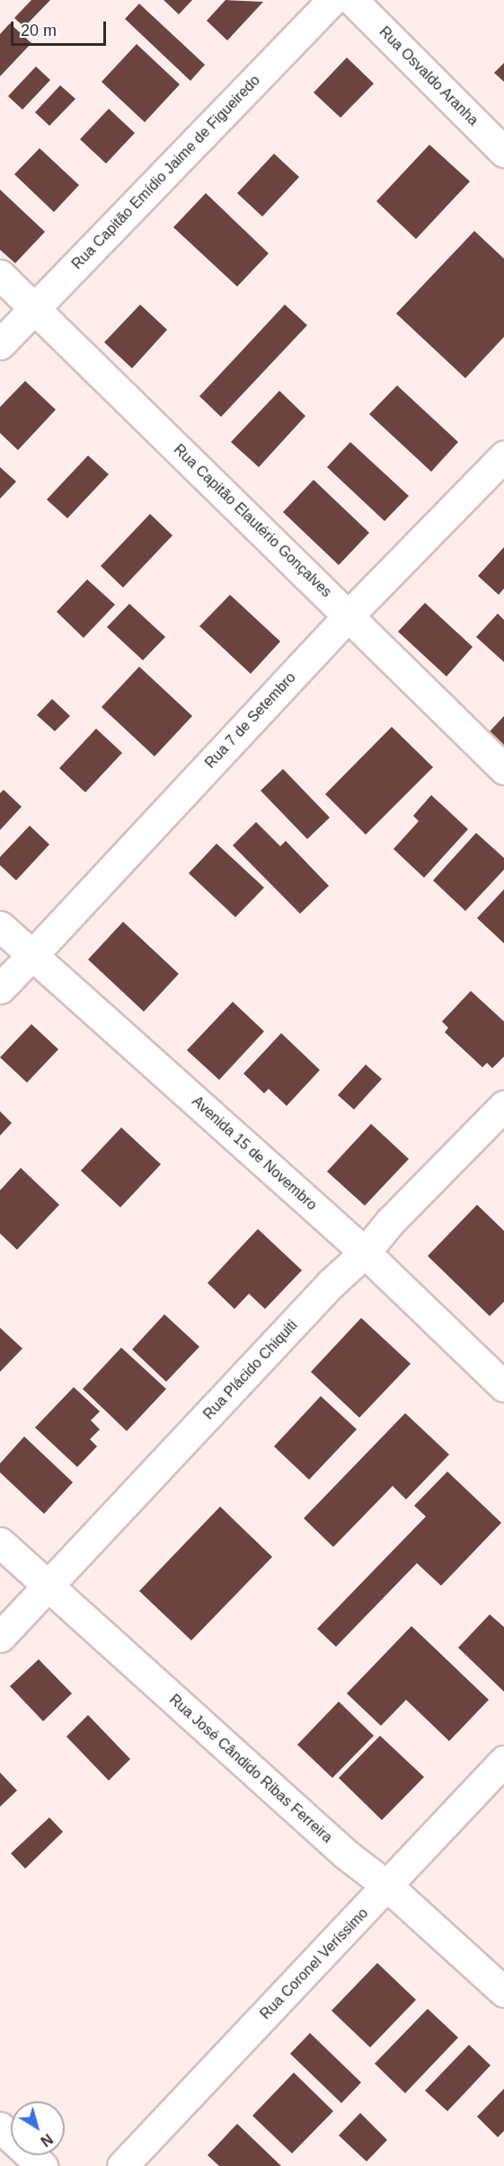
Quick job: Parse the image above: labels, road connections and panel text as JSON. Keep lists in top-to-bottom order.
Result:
{
  "streets": {
    "street": [
      "Rua Osvaldo Aranha",
      "Rua Capitão Emídio Jaime de Figueiredo",
      "Rua Capitão Elautério Gonçalves",
      "Rua 7 de Setembro",
      "Avenida 15 de Novembro",
      "Rua Plácido Chiquiti",
      "Rua José Cândido Ribas Ferreira",
      "Rua Coronel Veríssimo"
    ]
  },
  "crossings": [
    ["Rua Capitão Emídio Jaime de Figueiredo", "Rua Capitão Elautério Gonçalves"],
    ["Rua Capitão Elautério Gonçalves", "Rua 7 de Setembro"],
    ["Rua 7 de Setembro", "Avenida 15 de Novembro"],
    ["Avenida 15 de Novembro", "Rua Plácido Chiquiti"],
    ["Rua Plácido Chiquiti", "Rua José Cândido Ribas Ferreira"],
    ["Rua José Cândido Ribas Ferreira", "Rua Coronel Veríssimo"]
  ],
  "scale_bar": "20 m",
  "north": "bottom right"
}
